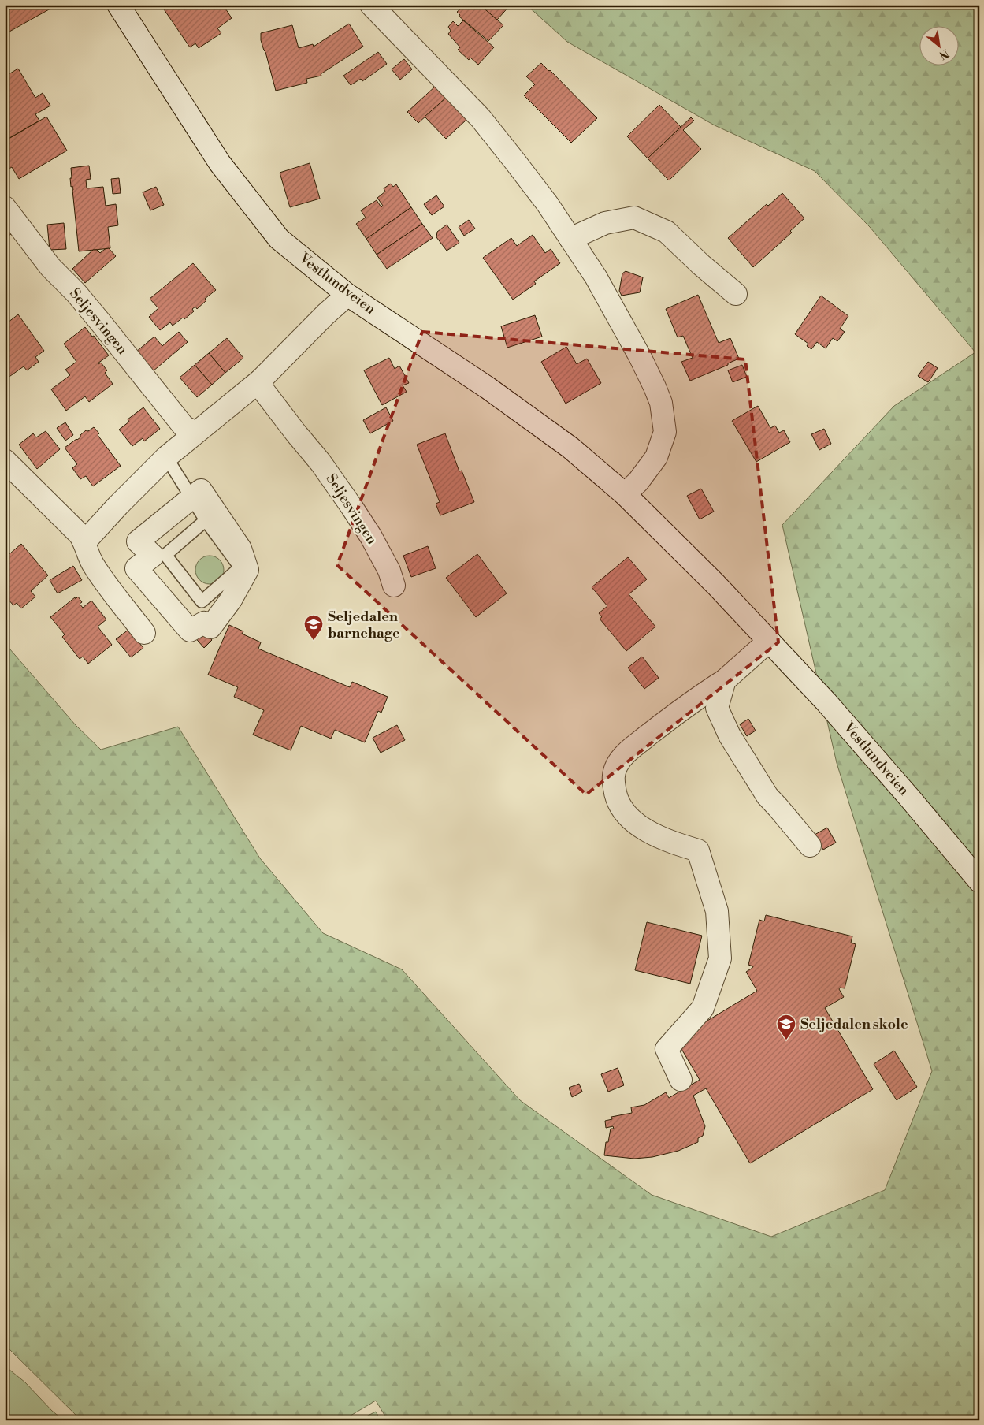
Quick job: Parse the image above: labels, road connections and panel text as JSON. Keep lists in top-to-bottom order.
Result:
{
  "streets": {
    "street": ["Vestlundveien", "Seljesvingen"]
  },
  "places": {
    "school or university": ["Seljedalen barnehage", "Seljedalen skole"]
  },
  "north": "bottom right"
}
